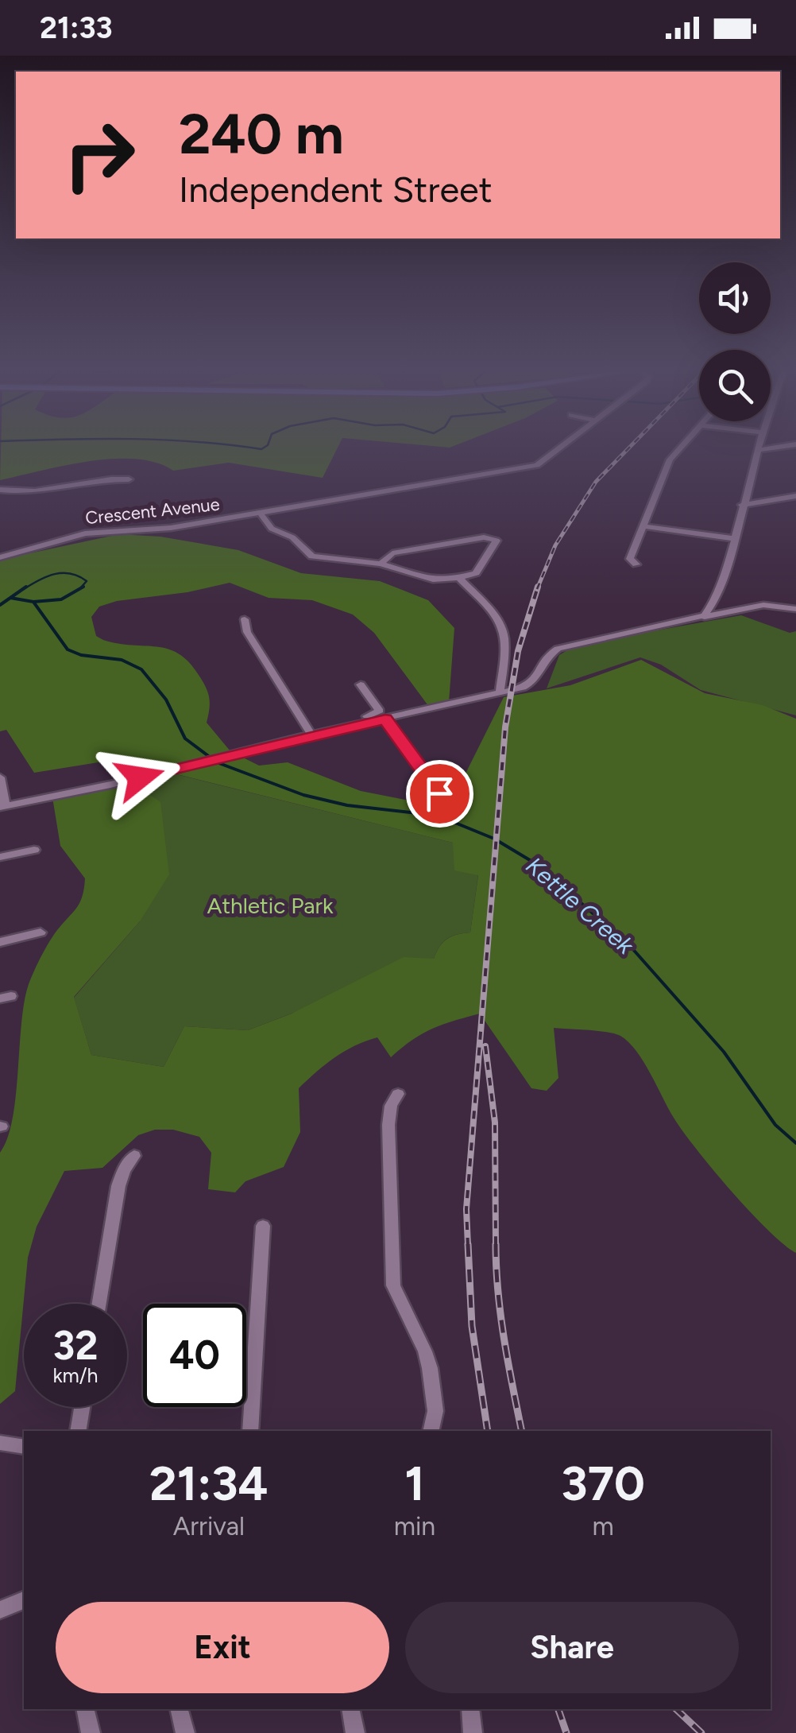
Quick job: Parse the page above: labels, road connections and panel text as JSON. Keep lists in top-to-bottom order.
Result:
{
  "streets": {
    "street": ["Crescent Avenue"]
  },
  "water": ["Kettle Creek"],
  "parks": ["Athletic Park"],
  "page": {
    "status": "21:33",
    "turn": ["240 m", "Independent Street"],
    "speed": "32 km/h",
    "limit": "40",
    "eta": [
      "21:34",
      "Arrival",
      "1",
      "min",
      "370",
      "m"
    ],
    "buttons": ["Exit", "Share"]
  }
}
